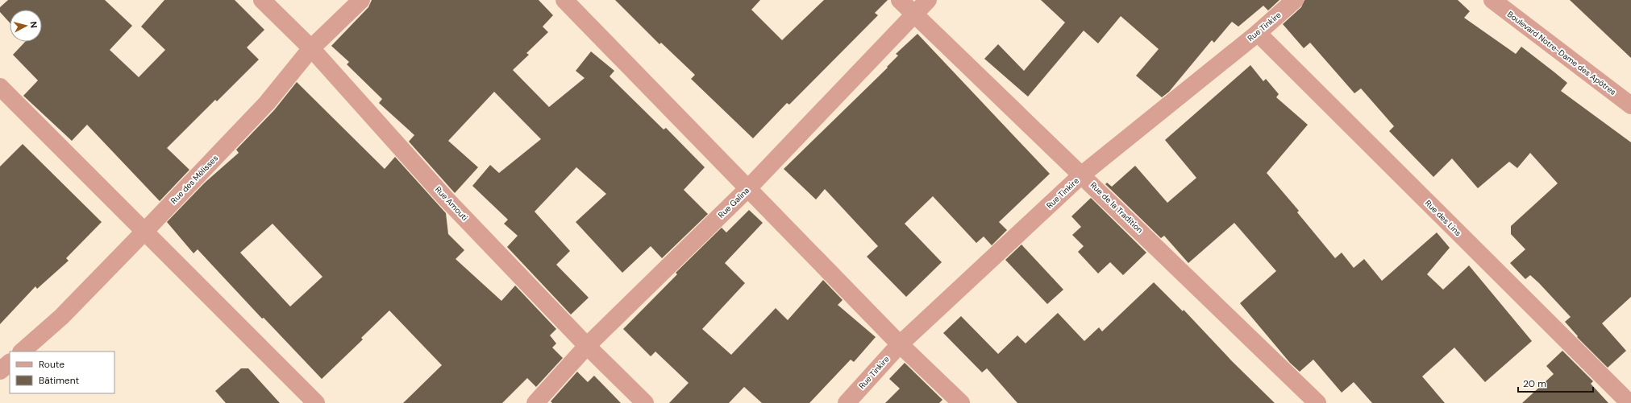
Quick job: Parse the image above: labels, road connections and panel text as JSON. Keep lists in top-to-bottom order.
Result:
{
  "streets": {
    "street": [
      "Rue Tinkire",
      "Boulevard Notre-Dame des Apôtres",
      "Rue des Mélisses",
      "Rue Galina",
      "Rue Amouti",
      "Rue de la Tradition",
      "Rue des Lins"
    ]
  },
  "crossings": [
    ["Rue Tinkire", "Rue de la Tradition"],
    ["Rue Tinkire", "Rue des Lins"],
    ["Rue des Mélisses", "Rue Amouti"],
    ["Rue Galina", "Rue Amouti"],
    ["Rue Galina", "Rue de la Tradition"]
  ],
  "legend": ["Route", "Bâtiment"],
  "scale_bar": "20 m",
  "north": "right"
}
